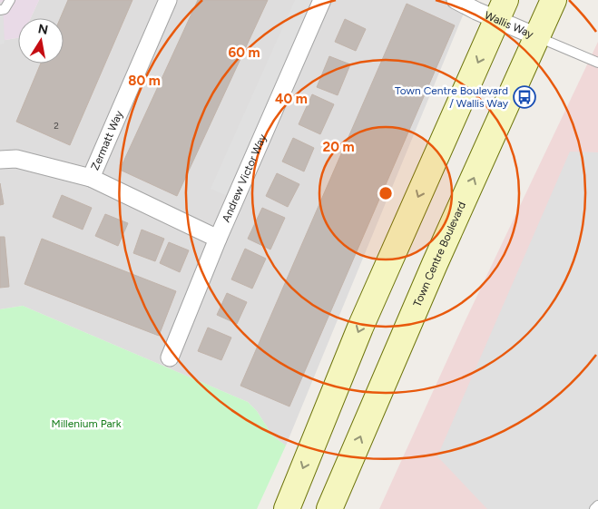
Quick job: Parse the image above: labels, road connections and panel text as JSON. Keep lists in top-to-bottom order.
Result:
{
  "streets": {
    "main road": ["Town Centre Boulevard"],
    "street": ["Wallis Way", "Zermatt Way", "Andrew Victor Way"]
  },
  "crossings": [
    ["Wallis Way", "Town Centre Boulevard"],
    ["Zermatt Way", "Andrew Victor Way"]
  ],
  "parks": ["Millenium Park"],
  "places": {
    "bus stop": ["Town Centre Boulevard / Wallis Way"]
  },
  "house_numbers": ["2"],
  "north": "top",
  "rings": [
    "60 m",
    "80 m",
    "40 m",
    "20 m"
  ]
}
